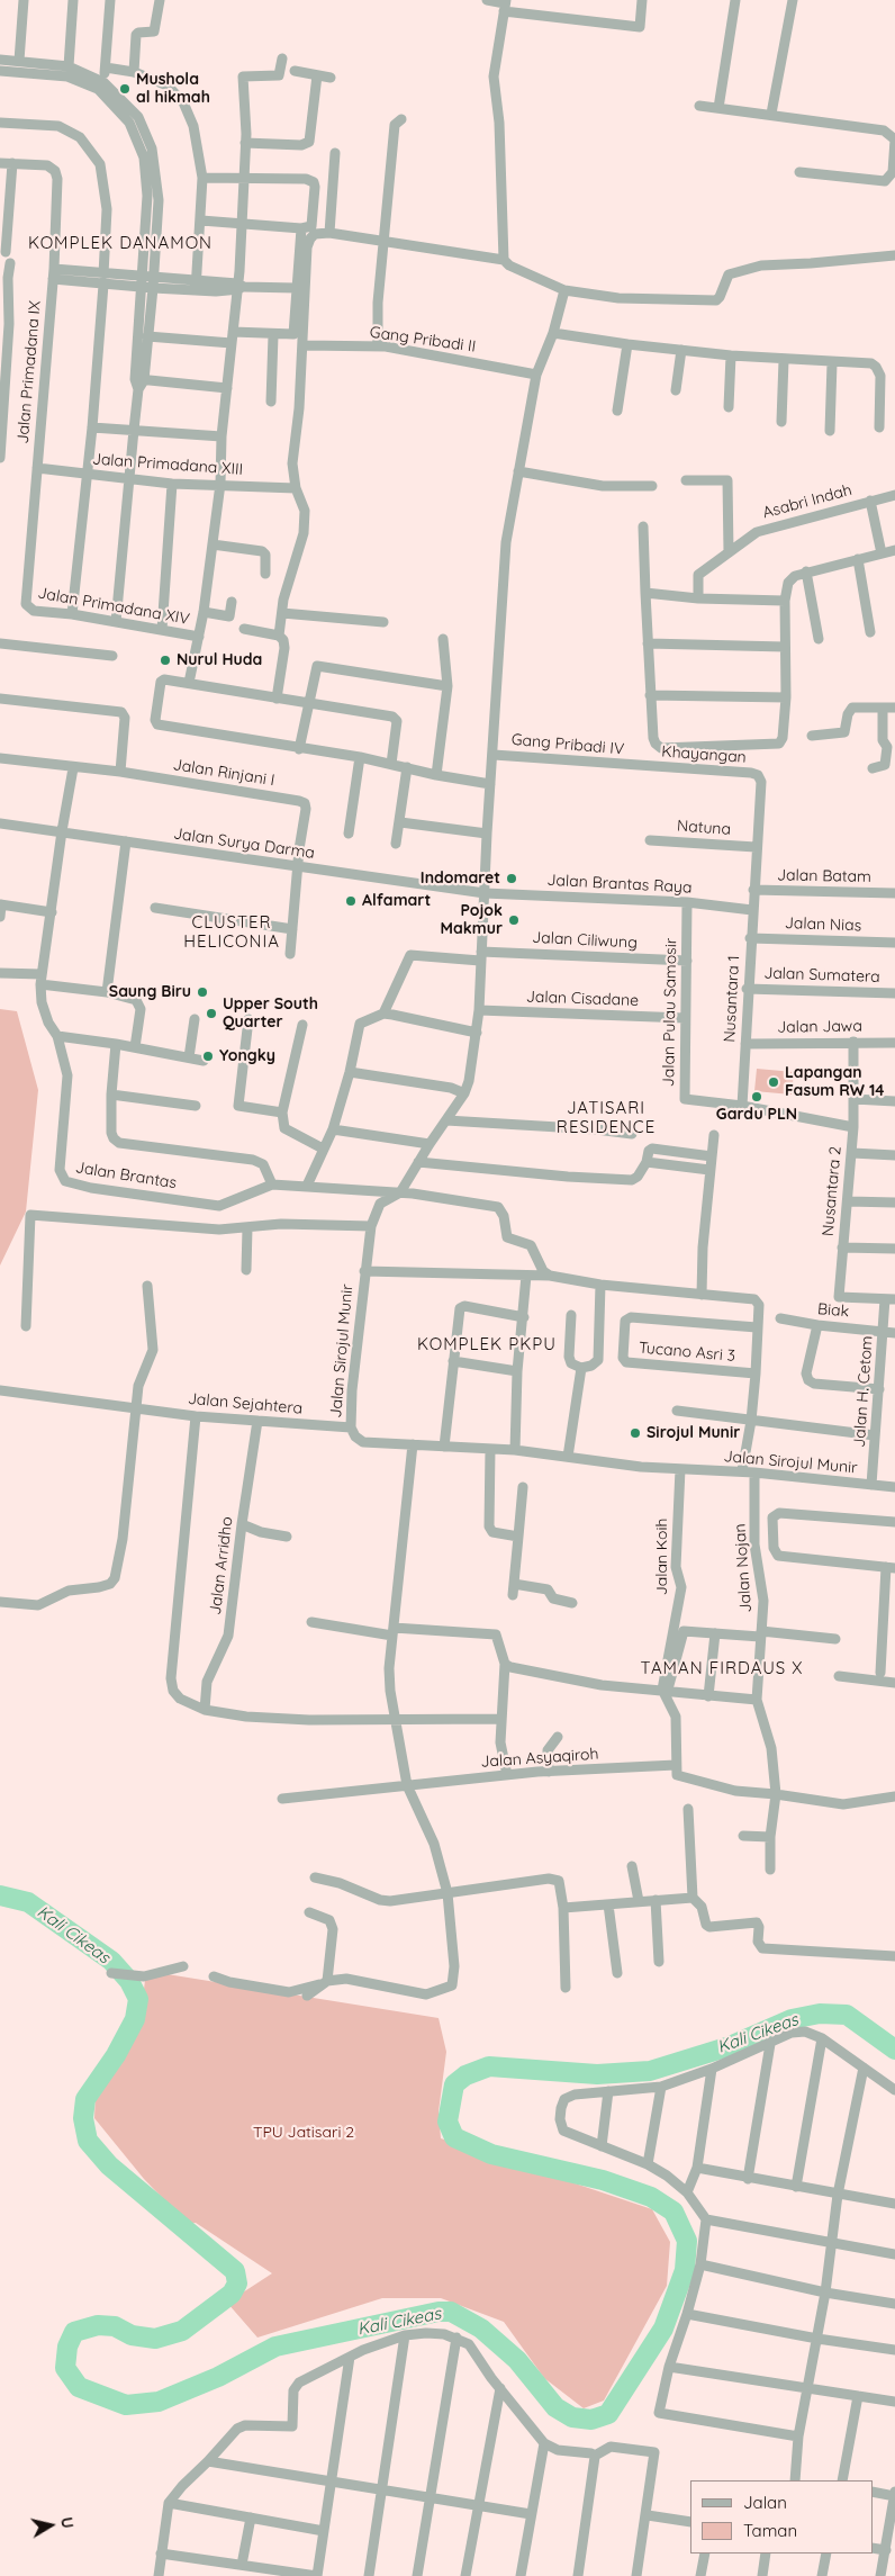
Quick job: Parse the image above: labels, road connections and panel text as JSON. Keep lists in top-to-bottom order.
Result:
{
  "streets": {
    "street": [
      "Gang Pribadi II",
      "Jalan Primadana IX",
      "Jalan Primadana XIII",
      "Asabri Indah",
      "Jalan Primadana XIV",
      "Gang Pribadi IV",
      "Khayangan",
      "Jalan Rinjani I",
      "Natuna",
      "Jalan Surya Darma",
      "Jalan Batam",
      "Jalan Brantas Raya",
      "Jalan Nias",
      "Jalan Ciliwung",
      "Jalan Sumatera",
      "Jalan Cisadane",
      "Nusantara 1",
      "Jalan Pulau Samosir",
      "Jalan Jawa",
      "Jalan Brantas",
      "Nusantara 2",
      "Biak",
      "Jalan Sirojul Munir",
      "Tucano Asri 3",
      "Jalan H. Cetom",
      "Jalan Sejahtera",
      "Jalan Koih",
      "Jalan Arridho",
      "Jalan Nojan",
      "Jalan Asyaqiroh"
    ]
  },
  "crossings": [
    ["Gang Pribadi II", "Jalan Sirojul Munir"],
    ["Jalan Primadana IX", "Jalan Primadana XIII"],
    ["Jalan Primadana IX", "Jalan Primadana XIV"],
    ["Jalan Primadana XIII", "Jalan Primadana XIV"],
    ["Gang Pribadi IV", "Khayangan"],
    ["Gang Pribadi IV", "Jalan Sirojul Munir"],
    ["Khayangan", "Nusantara 1"],
    ["Jalan Rinjani I", "Jalan Surya Darma"],
    ["Natuna", "Nusantara 1"],
    ["Jalan Surya Darma", "Jalan Brantas Raya"],
    ["Jalan Surya Darma", "Jalan Brantas"],
    ["Jalan Surya Darma", "Jalan Sirojul Munir"],
    ["Jalan Batam", "Nusantara 1"],
    ["Jalan Brantas Raya", "Nusantara 1"],
    ["Jalan Brantas Raya", "Jalan Pulau Samosir"],
    ["Jalan Brantas Raya", "Jalan Sirojul Munir"],
    ["Jalan Nias", "Nusantara 1"],
    ["Jalan Ciliwung", "Jalan Pulau Samosir"],
    ["Jalan Ciliwung", "Jalan Sirojul Munir"],
    ["Jalan Sumatera", "Nusantara 1"],
    ["Jalan Cisadane", "Jalan Pulau Samosir"],
    ["Jalan Cisadane", "Jalan Sirojul Munir"],
    ["Nusantara 1", "Jalan Pulau Samosir"],
    ["Nusantara 1", "Jalan Jawa"],
    ["Jalan Jawa", "Nusantara 2"],
    ["Jalan Brantas", "Jalan Sirojul Munir"],
    ["Nusantara 2", "Jalan H. Cetom"],
    ["Biak", "Jalan H. Cetom"],
    ["Jalan Sirojul Munir", "Jalan H. Cetom"],
    ["Jalan Sirojul Munir", "Jalan Sejahtera"],
    ["Jalan Sirojul Munir", "Jalan Koih"],
    ["Jalan Sirojul Munir", "Jalan Nojan"],
    ["Jalan Sejahtera", "Jalan Arridho"]
  ],
  "districts": [
    "KOMPLEK DANAMON",
    "CLUSTER HELICONIA",
    "JATISARI RESIDENCE",
    "KOMPLEK PKPU",
    "TAMAN FIRDAUS X"
  ],
  "water": ["Kali Cikeas"],
  "parks": ["TPU Jatisari 2"],
  "places": [
    "Mushola al hikmah",
    "Nurul Huda",
    "Indomaret",
    "Alfamart",
    "Pojok Makmur",
    "Saung Biru",
    "Upper South Quarter",
    "Yongky",
    "Lapangan Fasum RW 14",
    "Gardu PLN",
    "Sirojul Munir"
  ],
  "legend": ["Jalan", "Taman"],
  "north": "right"
}
